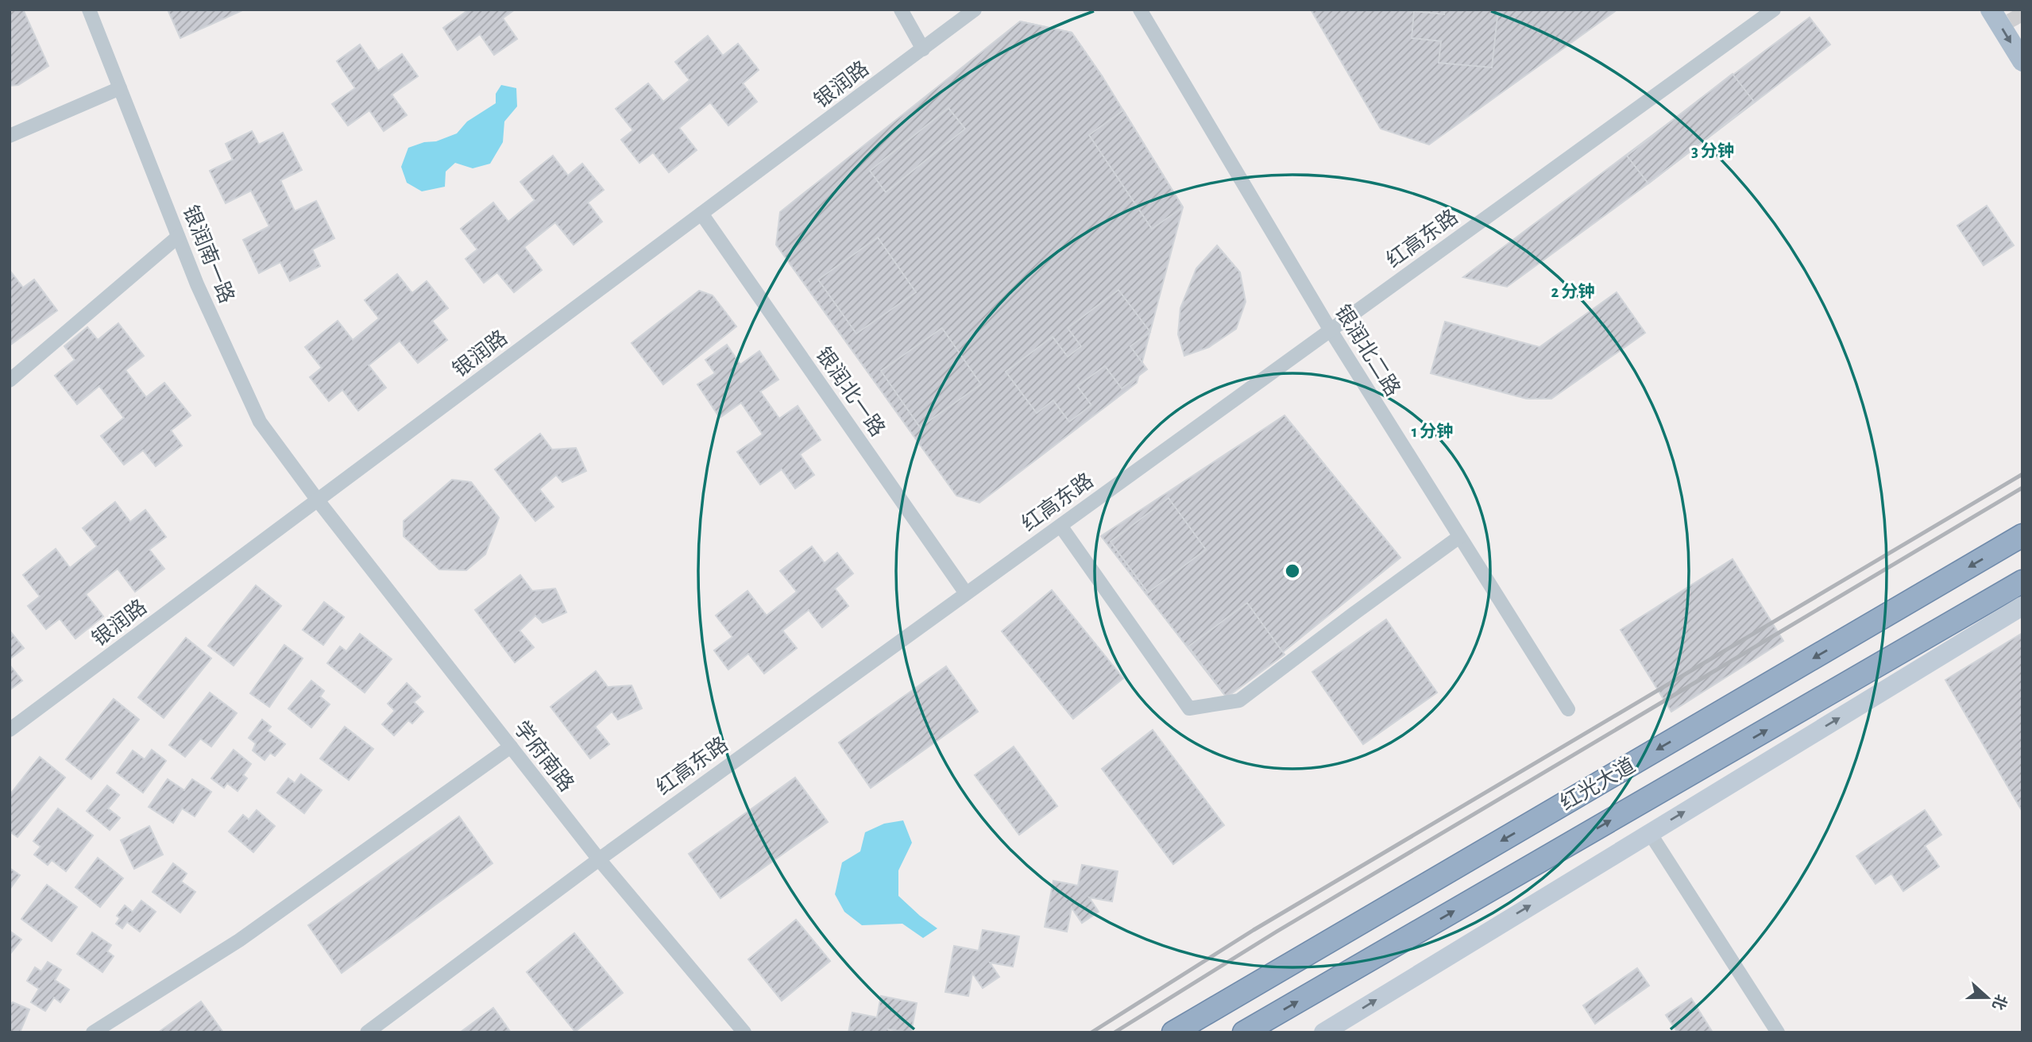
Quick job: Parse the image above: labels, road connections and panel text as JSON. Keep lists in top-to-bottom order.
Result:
{
  "streets": {
    "highway": ["红光大道"],
    "street": [
      "银润路",
      "红高东路",
      "银润南一路",
      "银润北二路",
      "银润北一路",
      "学府南路"
    ]
  },
  "crossings": [
    ["银润路", "银润南一路"],
    ["银润路", "银润北一路"],
    ["银润路", "学府南路"],
    ["红高东路", "银润北二路"],
    ["红高东路", "银润北一路"],
    ["红高东路", "学府南路"],
    ["银润南一路", "学府南路"]
  ],
  "north": "right",
  "rings": ["3 分钟", "2 分钟", "1 分钟"]
}
